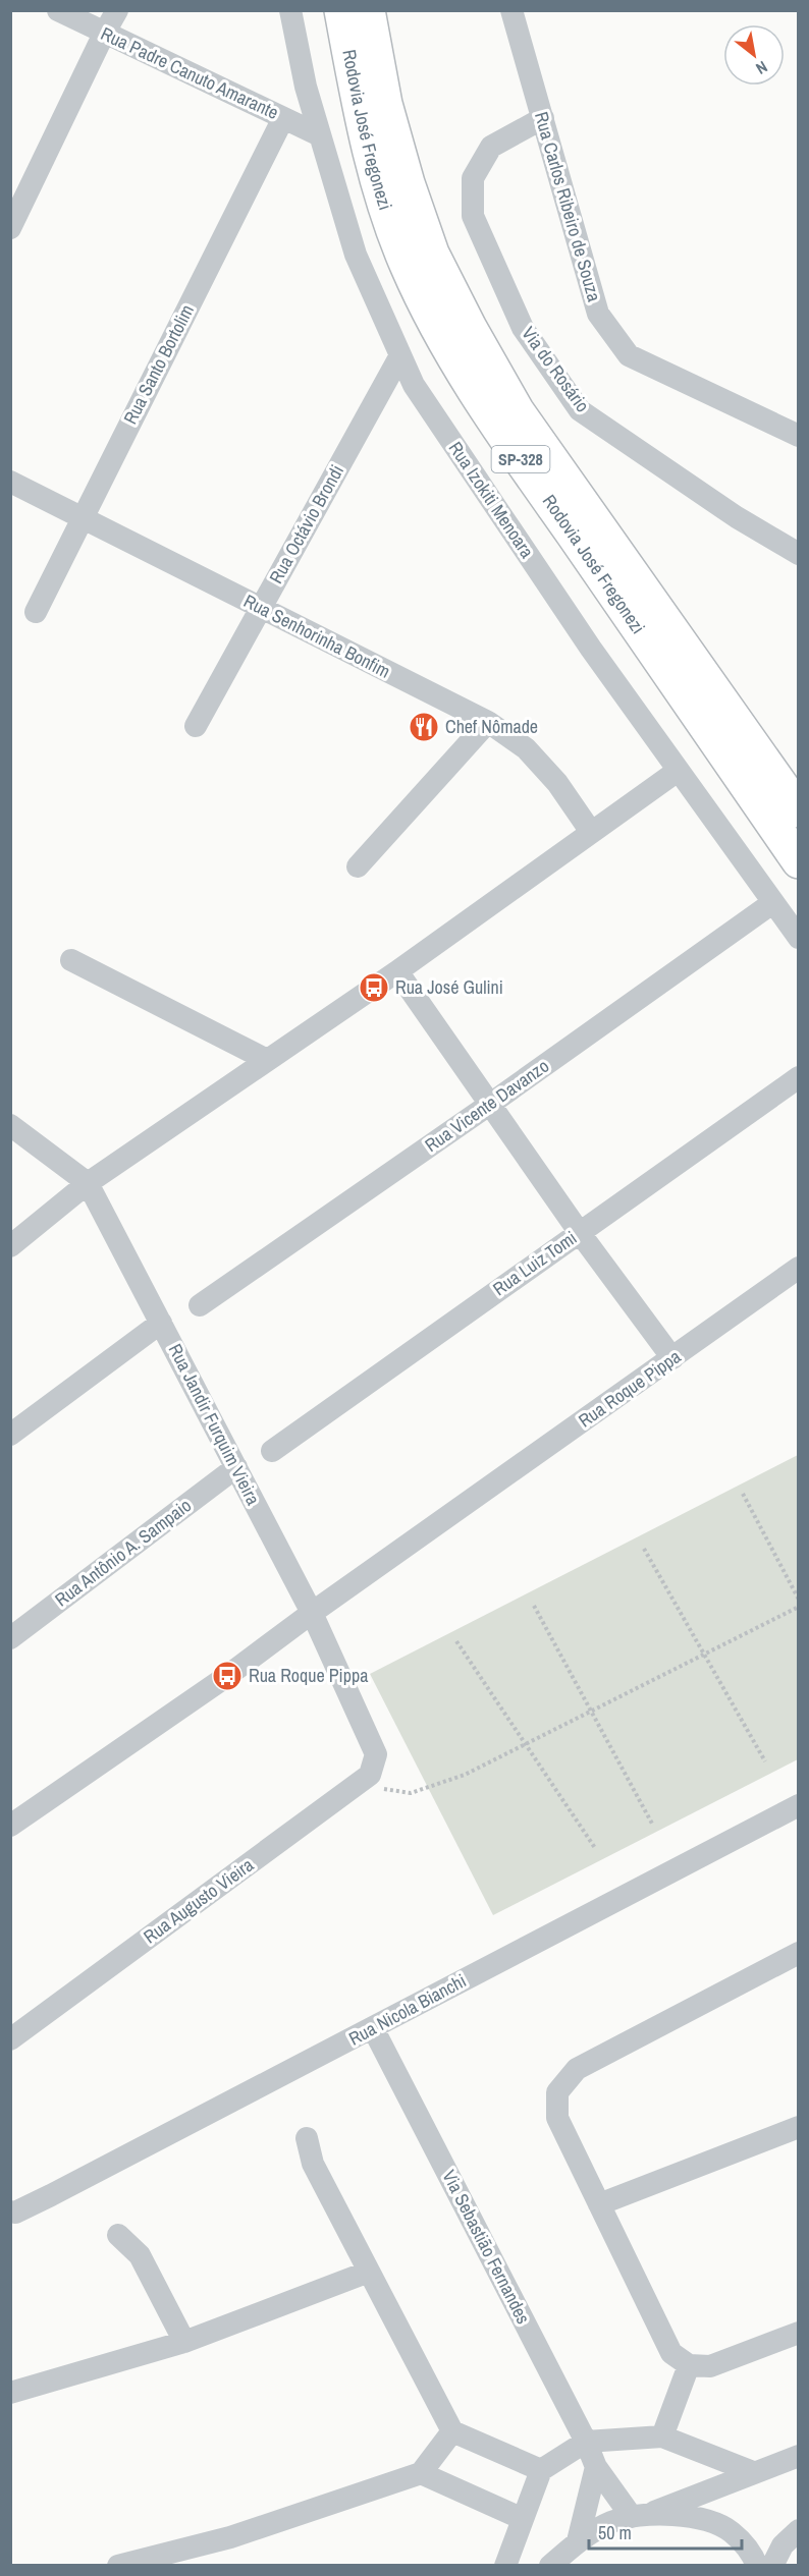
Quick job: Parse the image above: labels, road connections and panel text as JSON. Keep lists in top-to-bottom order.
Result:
{
  "streets": {
    "highway": ["Rodovia José Fregonezi", "SP-328"],
    "street": [
      "Rua Padre Canuto Amarante",
      "Rua Carlos Ribeiro de Souza",
      "Rua Santo Bortolim",
      "Via do Rosário",
      "Rua Izokiti Menoara",
      "Rua Octávio Brondi",
      "Rua Senhorinha Bonfim",
      "Rua Vicente Davanzo",
      "Rua Luiz Tomi",
      "Rua Roque Pippa",
      "Rua Jandir Furquim Vieira",
      "Rua Antônio A. Sampaio",
      "Rua Augusto Vieira",
      "Rua Nicola Bianchi",
      "Via Sebastião Fernandes"
    ]
  },
  "crossings": [
    ["Rua Padre Canuto Amarante", "Rua Santo Bortolim"],
    ["Rua Padre Canuto Amarante", "Rua Izokiti Menoara"],
    ["Rua Carlos Ribeiro de Souza", "Via do Rosário"],
    ["Rua Santo Bortolim", "Rua Senhorinha Bonfim"],
    ["Rua Izokiti Menoara", "Rua Octávio Brondi"],
    ["Rua Izokiti Menoara", "Rua Vicente Davanzo"],
    ["Rua Octávio Brondi", "Rua Senhorinha Bonfim"],
    ["Rua Roque Pippa", "Rua Jandir Furquim Vieira"],
    ["Rua Jandir Furquim Vieira", "Rua Antônio A. Sampaio"],
    ["Rua Jandir Furquim Vieira", "Rua Augusto Vieira"],
    ["Rua Nicola Bianchi", "Via Sebastião Fernandes"]
  ],
  "places": {
    "restaurant": ["Chef Nômade"],
    "bus stop": ["Rua José Gulini", "Rua Roque Pippa"]
  },
  "scale_bar": "50 m",
  "north": "bottom right"
}
